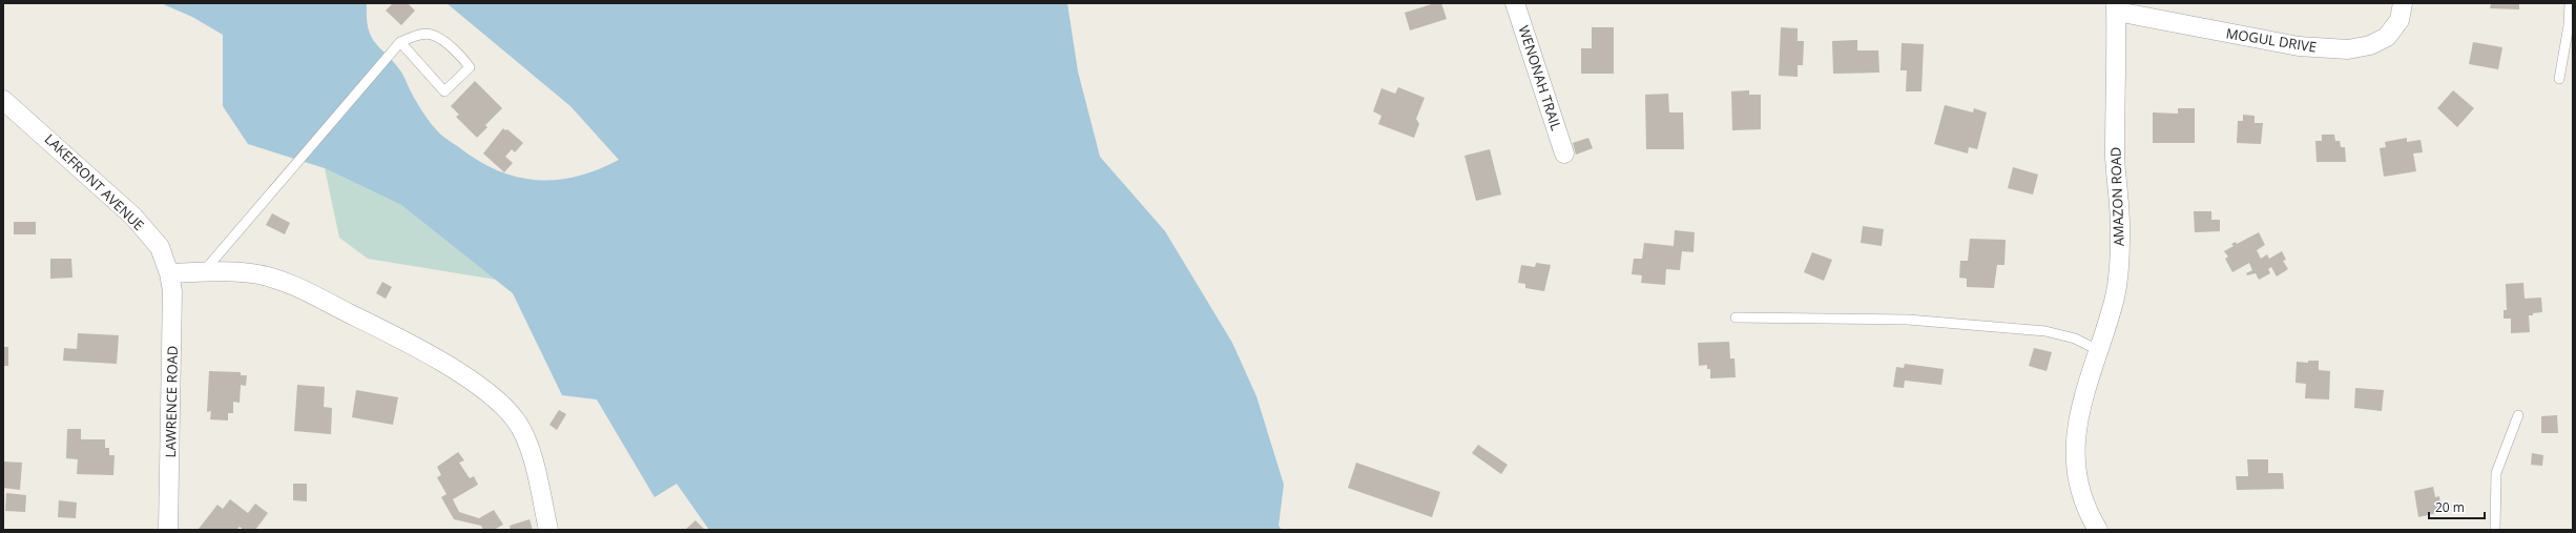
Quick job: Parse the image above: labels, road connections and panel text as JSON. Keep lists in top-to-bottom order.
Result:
{
  "streets": {
    "street": [
      "MOGUL DRIVE",
      "WENONAH TRAIL",
      "LAKEFRONT AVENUE",
      "AMAZON ROAD",
      "LAWRENCE ROAD"
    ]
  },
  "crossings": [
    ["MOGUL DRIVE", "AMAZON ROAD"],
    ["LAKEFRONT AVENUE", "LAWRENCE ROAD"]
  ],
  "scale_bar": "20 m"
}
